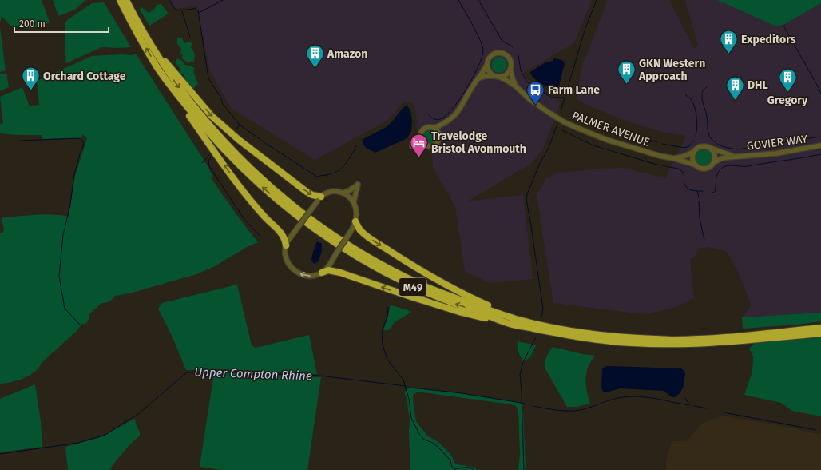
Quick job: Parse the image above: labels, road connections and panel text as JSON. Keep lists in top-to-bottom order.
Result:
{
  "streets": {
    "highway": ["M49"],
    "street": ["PALMER AVENUE", "GOVIER WAY"]
  },
  "crossings": [
    ["PALMER AVENUE", "GOVIER WAY"]
  ],
  "water": ["Upper Compton Rhine"],
  "places": {
    "building": [
      "Expeditors",
      "Amazon",
      "GKN Western Approach",
      "Orchard Cottage",
      "Gregory",
      "DHL"
    ],
    "bus stop": ["Farm Lane"],
    "hotel": ["Travelodge Bristol Avonmouth"]
  },
  "scale_bar": "200 m"
}
